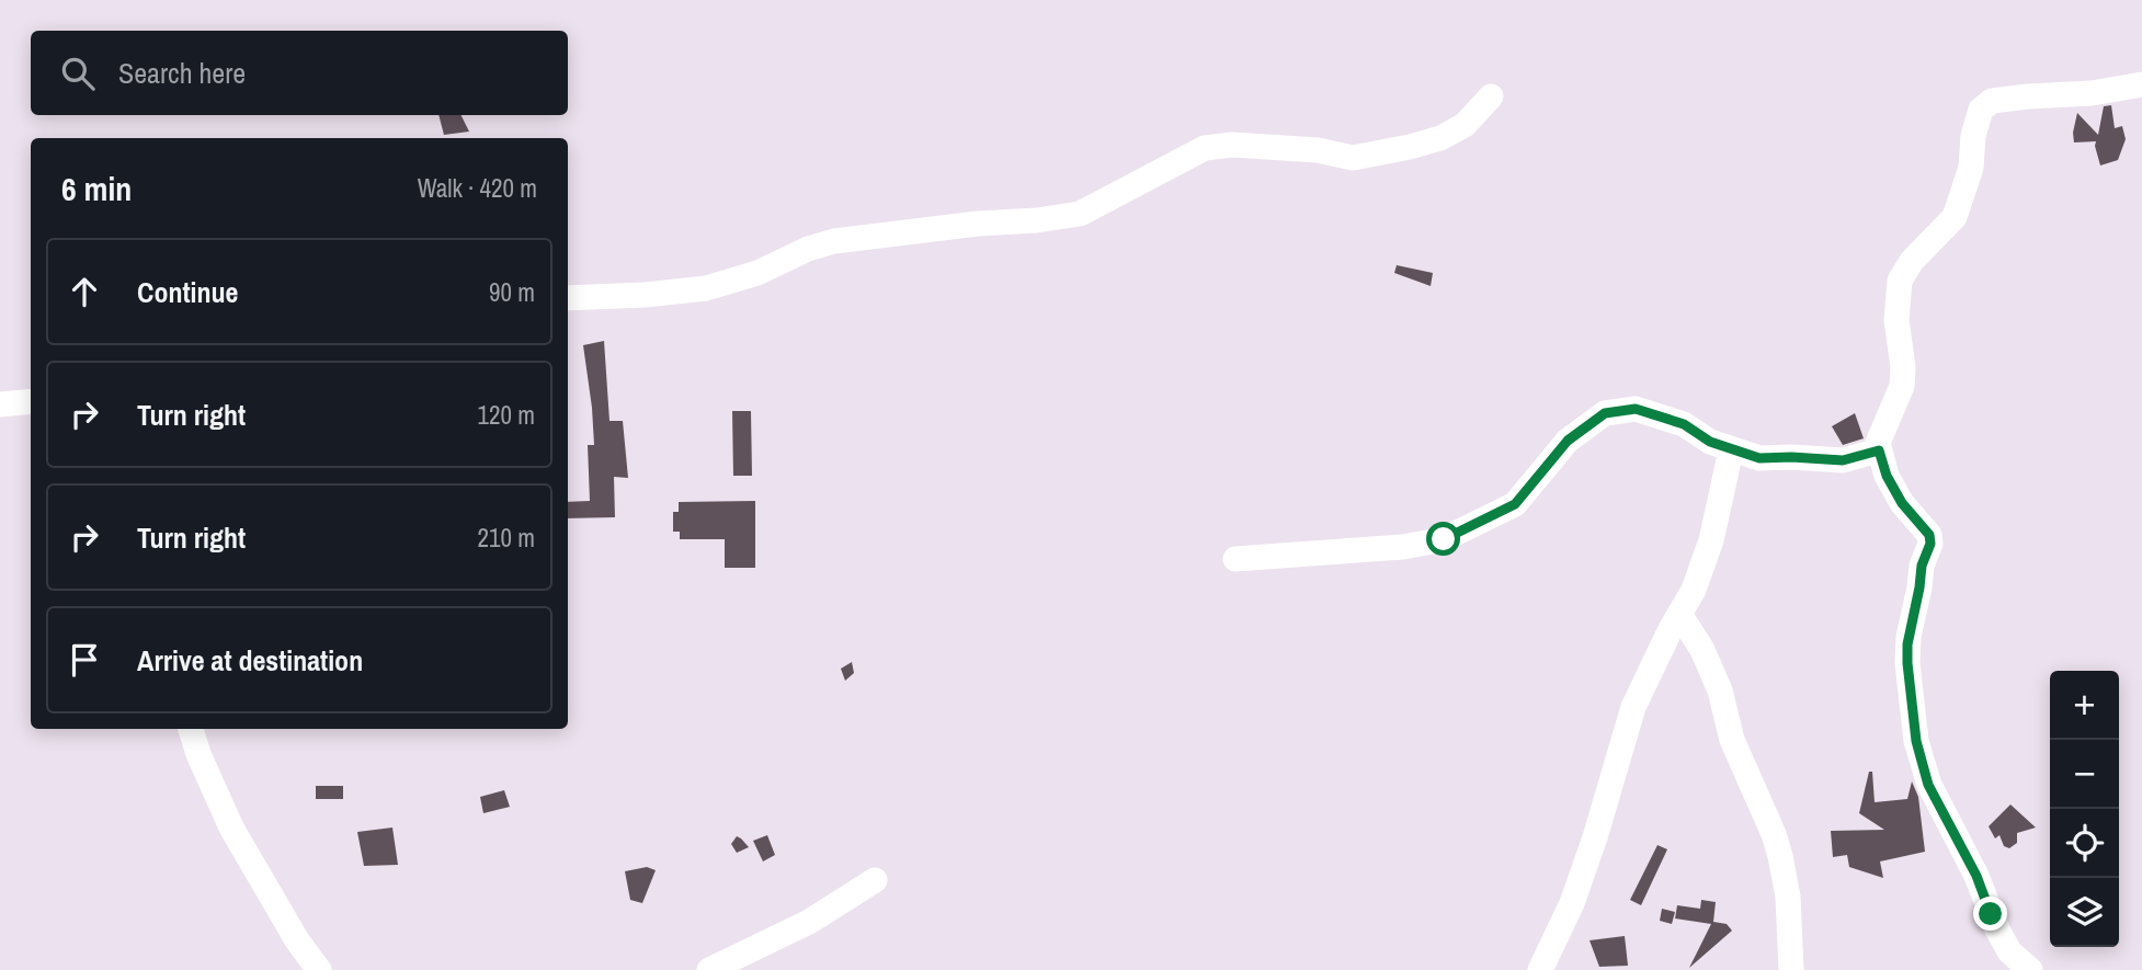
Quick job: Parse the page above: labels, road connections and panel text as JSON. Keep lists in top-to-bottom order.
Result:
{
  "page": {
    "search": "Search here",
    "heading": ["6 min", "Walk · 420 m"],
    "list": [
      ["Continue", "90 m"],
      ["Turn right", "120 m"],
      ["Turn right", "210 m"],
      "Arrive at destination"
    ],
    "map_buttons": ["+", "−"]
  }
}
